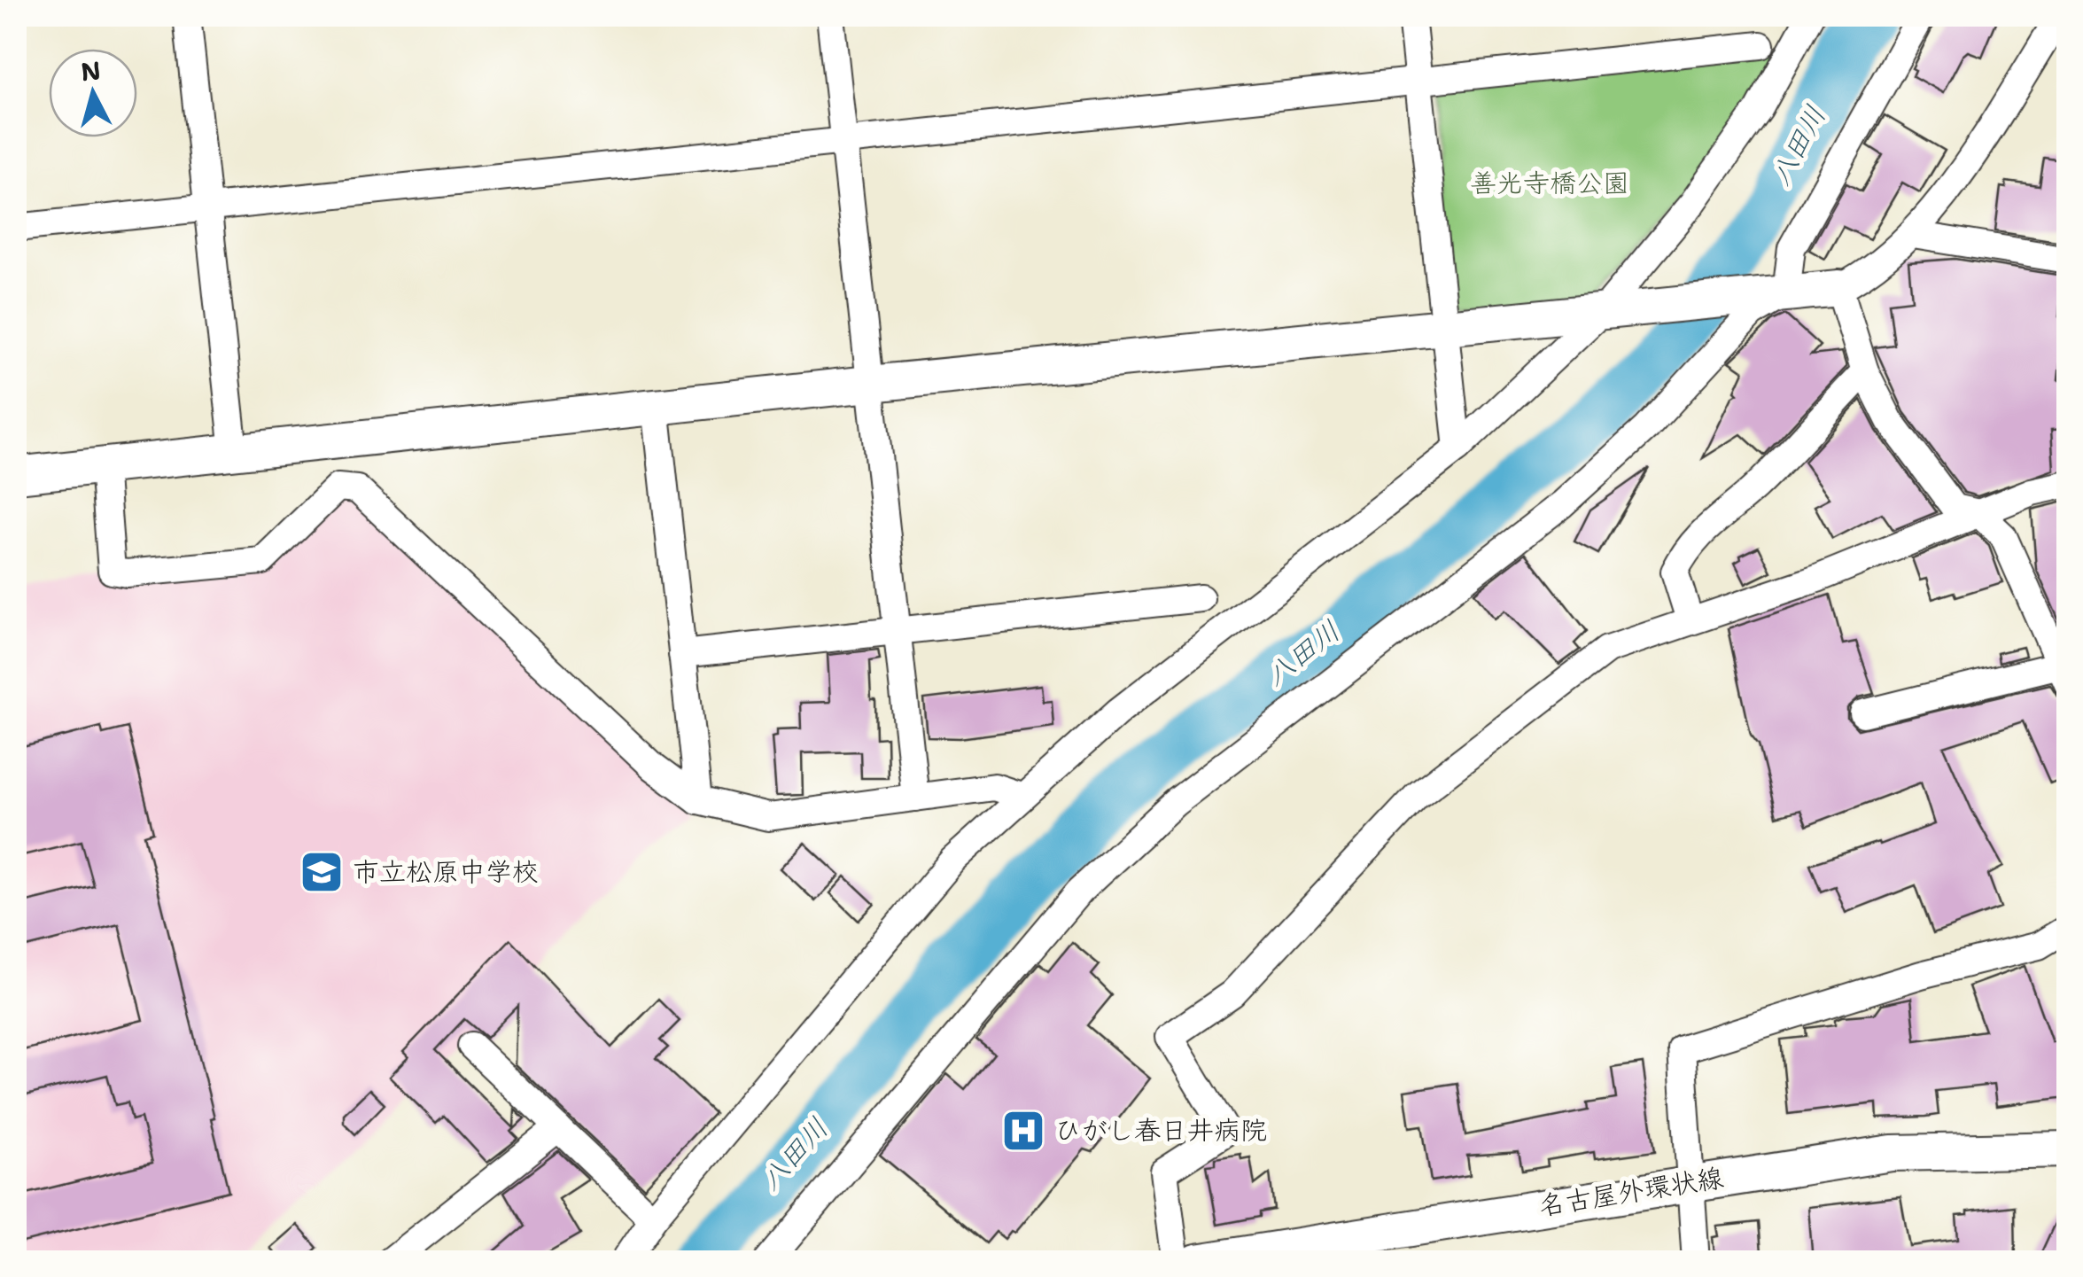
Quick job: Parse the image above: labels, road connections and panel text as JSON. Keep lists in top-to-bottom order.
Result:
{
  "streets": {
    "street": ["名古屋外環状線"]
  },
  "water": ["八田川"],
  "parks": ["善光寺橋公園"],
  "places": {
    "school or university": ["市立松原中学校"],
    "hospital": ["ひがし春日井病院"]
  },
  "north": "top"
}
